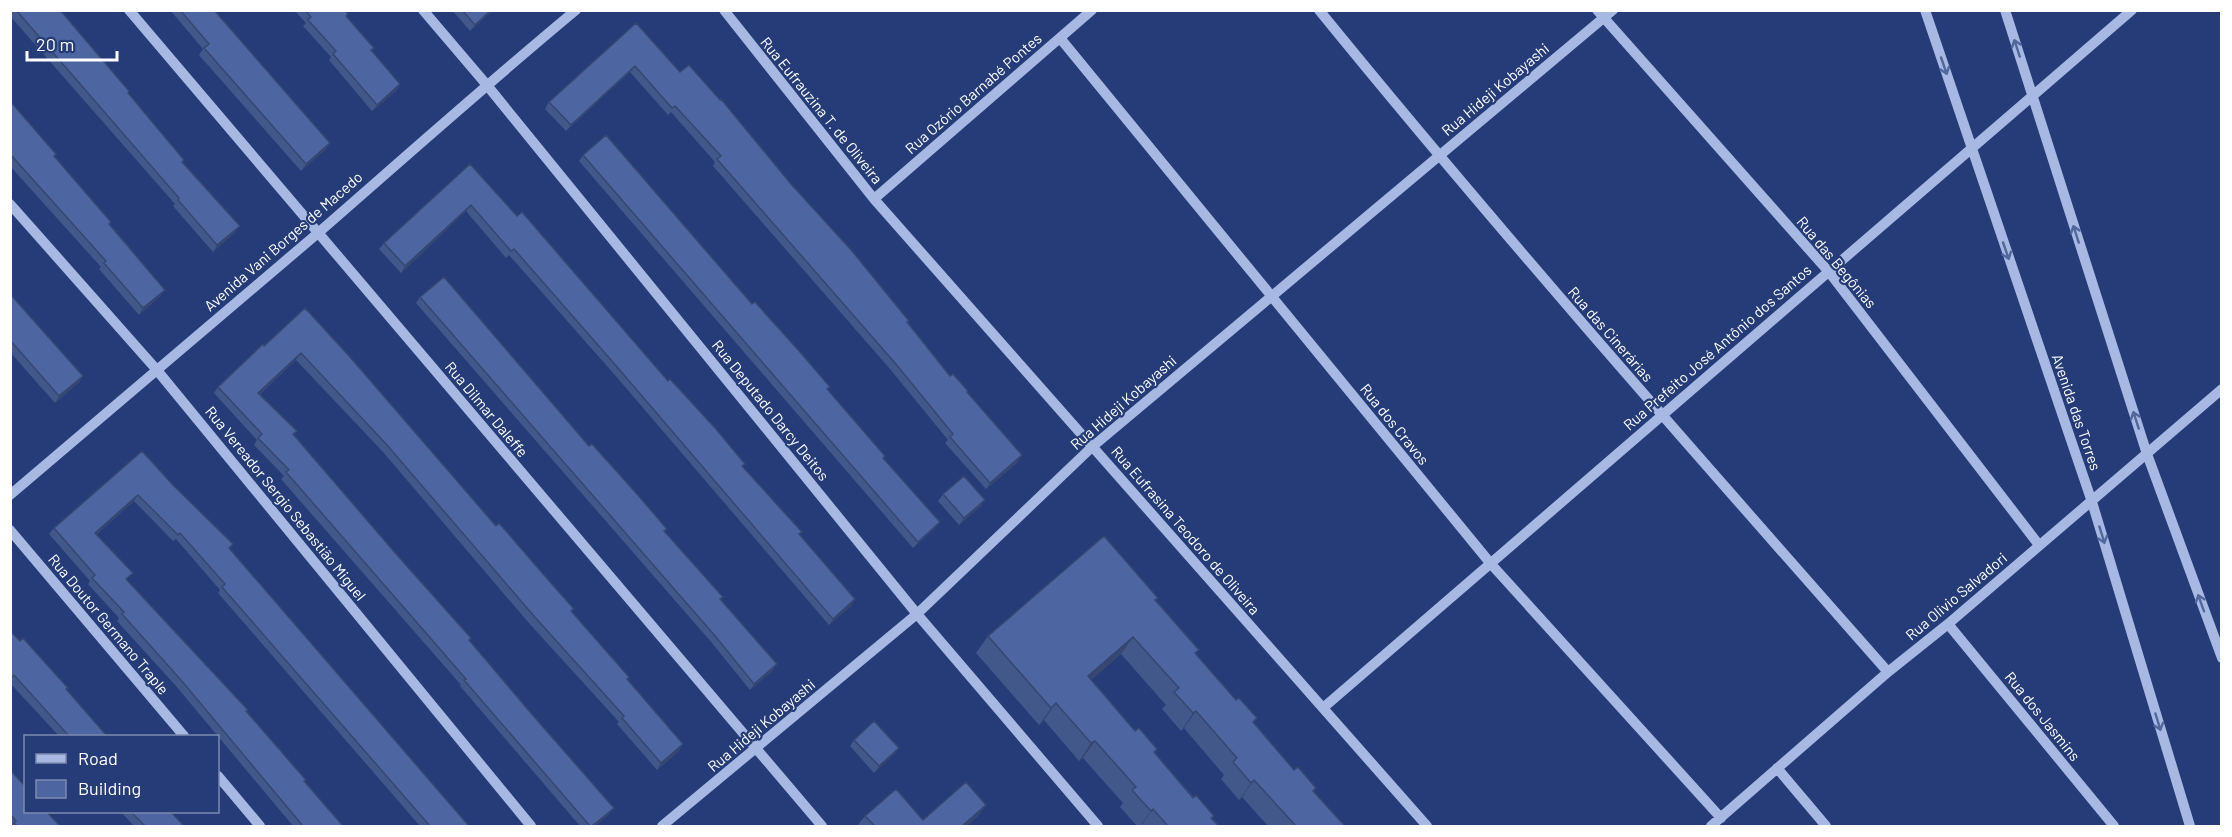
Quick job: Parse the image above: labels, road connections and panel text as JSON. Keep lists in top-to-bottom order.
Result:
{
  "streets": {
    "street": [
      "Rua Hideji Kobayashi",
      "Rua Ozório Barnabé Pontes",
      "Rua Eufrauzina T. de Oliveira",
      "Avenida Vani Borges de Macedo",
      "Rua das Begônias",
      "Rua das Cinerárias",
      "Rua Prefeito José Antônio dos Santos",
      "Rua Dilmar Daleffe",
      "Rua Deputado Darcy Deitos",
      "Avenida das Torres",
      "Rua dos Cravos",
      "Rua Vereador Sergio Sebastião Miguel",
      "Rua Eufrasina Teodoro de Oliveira",
      "Rua Olivio Salvadori",
      "Rua Doutor Germano Traple",
      "Rua dos Jasmins"
    ]
  },
  "crossings": [
    ["Rua Hideji Kobayashi", "Rua das Begônias"],
    ["Rua Hideji Kobayashi", "Rua das Cinerárias"],
    ["Rua Hideji Kobayashi", "Rua Dilmar Daleffe"],
    ["Rua Hideji Kobayashi", "Rua Deputado Darcy Deitos"],
    ["Rua Hideji Kobayashi", "Rua dos Cravos"],
    ["Rua Hideji Kobayashi", "Rua Eufrasina Teodoro de Oliveira"],
    ["Rua Ozório Barnabé Pontes", "Rua Eufrauzina T. de Oliveira"],
    ["Rua Ozório Barnabé Pontes", "Rua dos Cravos"],
    ["Rua Ozório Barnabé Pontes", "Rua Eufrasina Teodoro de Oliveira"],
    ["Rua Eufrauzina T. de Oliveira", "Rua Eufrasina Teodoro de Oliveira"],
    ["Avenida Vani Borges de Macedo", "Rua Dilmar Daleffe"],
    ["Avenida Vani Borges de Macedo", "Rua Deputado Darcy Deitos"],
    ["Avenida Vani Borges de Macedo", "Rua Vereador Sergio Sebastião Miguel"],
    ["Rua das Begônias", "Rua Prefeito José Antônio dos Santos"],
    ["Rua das Begônias", "Rua Olivio Salvadori"],
    ["Rua das Cinerárias", "Rua Prefeito José Antônio dos Santos"],
    ["Rua das Cinerárias", "Rua Olivio Salvadori"],
    ["Rua Prefeito José Antônio dos Santos", "Avenida das Torres"],
    ["Rua Prefeito José Antônio dos Santos", "Rua dos Cravos"],
    ["Rua Prefeito José Antônio dos Santos", "Rua Eufrasina Teodoro de Oliveira"],
    ["Avenida das Torres", "Rua Olivio Salvadori"],
    ["Rua dos Cravos", "Rua Olivio Salvadori"],
    ["Rua Olivio Salvadori", "Rua dos Jasmins"]
  ],
  "legend": ["Road", "Building"],
  "scale_bar": "20 m"
}
